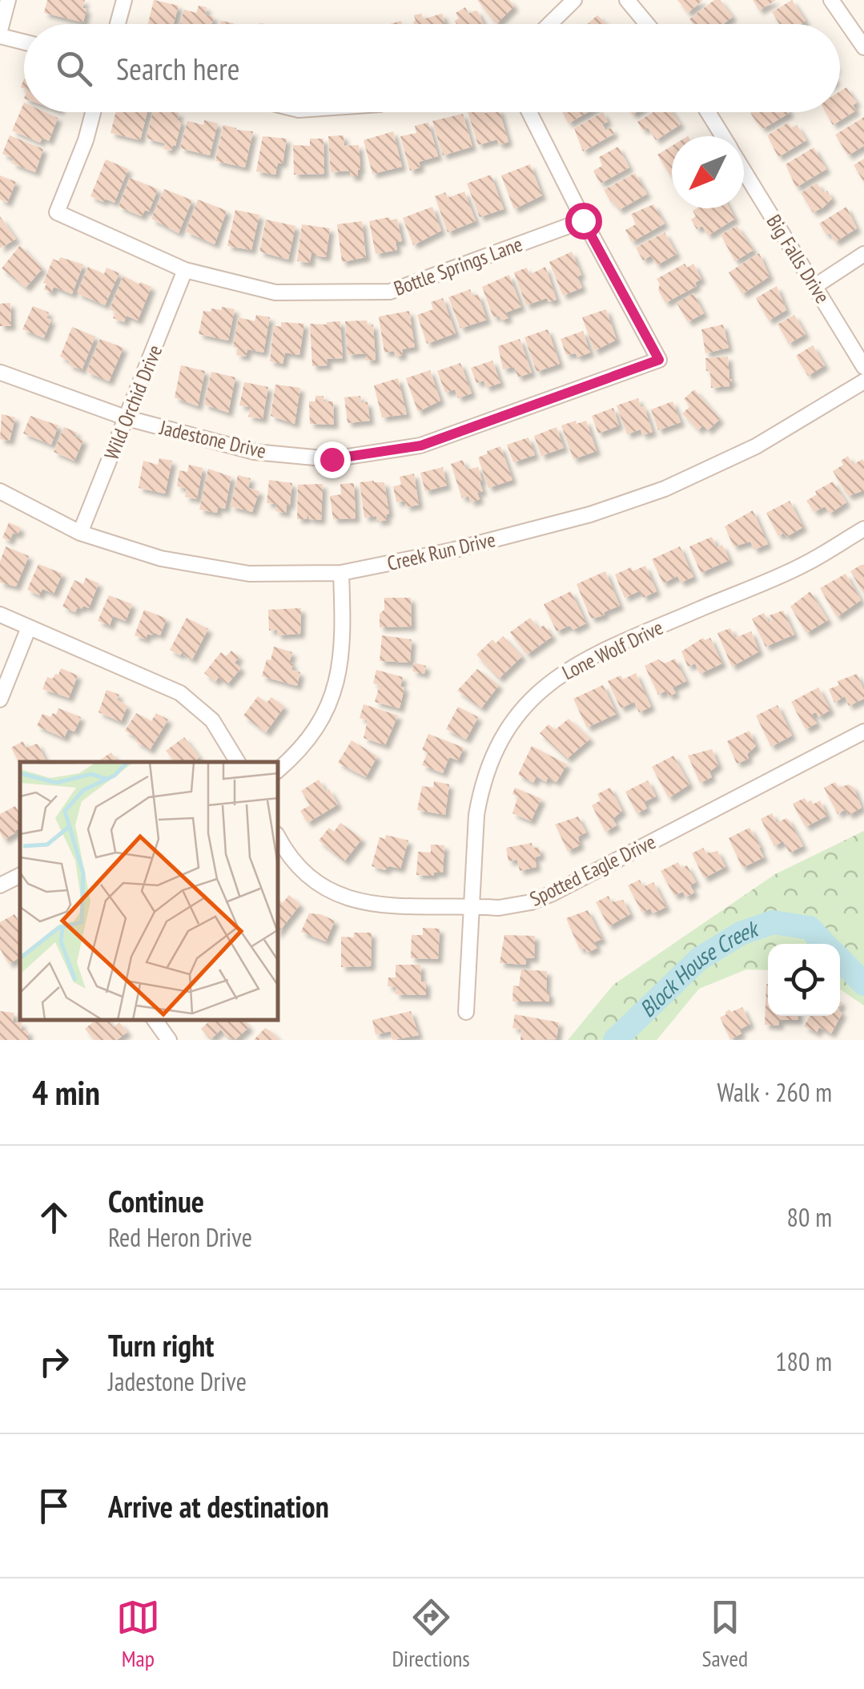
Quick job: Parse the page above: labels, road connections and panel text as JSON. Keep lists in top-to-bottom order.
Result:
{
  "streets": {
    "street": [
      "Big Falls Drive",
      "Bottle Springs Lane",
      "Wild Orchid Drive",
      "Jadestone Drive",
      "Creek Run Drive",
      "Lone Wolf Drive",
      "Spotted Eagle Drive"
    ]
  },
  "crossings": [
    ["Bottle Springs Lane", "Wild Orchid Drive"],
    ["Bottle Springs Lane", "Jadestone Drive"],
    ["Wild Orchid Drive", "Jadestone Drive"],
    ["Wild Orchid Drive", "Creek Run Drive"],
    ["Lone Wolf Drive", "Spotted Eagle Drive"]
  ],
  "water": ["Block House Creek"],
  "north": "bottom left",
  "page": {
    "search": "Search here",
    "heading": ["4 min", "Walk · 260 m"],
    "list": [
      ["Continue", "Red Heron Drive", "80 m"],
      ["Turn right", "Jadestone Drive", "180 m"],
      "Arrive at destination"
    ],
    "nav": ["Map", "Directions", "Saved"]
  }
}
